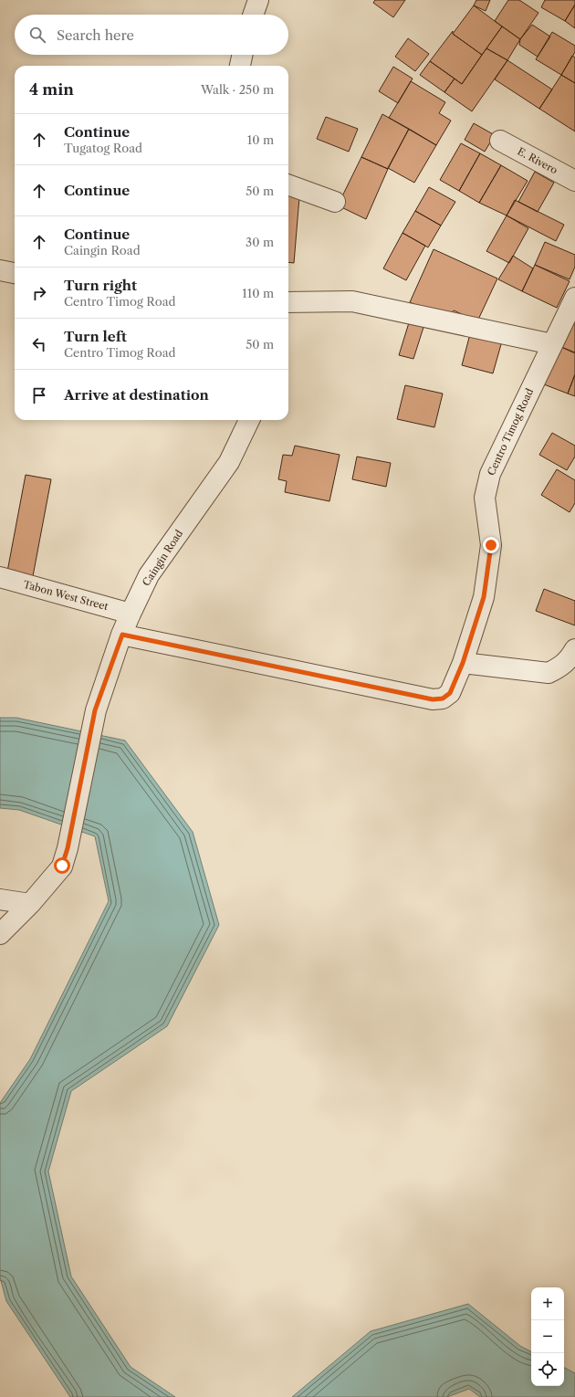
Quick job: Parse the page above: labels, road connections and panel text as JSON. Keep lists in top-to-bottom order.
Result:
{
  "streets": {
    "street": [
      "E. Rivero",
      "Centro Timog Road",
      "Caingin Road",
      "Tabon West Street"
    ]
  },
  "crossings": [
    ["Centro Timog Road", "Caingin Road"],
    ["Caingin Road", "Tabon West Street"]
  ],
  "page": {
    "search": "Search here",
    "heading": ["4 min", "Walk · 250 m"],
    "list": [
      ["Continue", "Tugatog Road", "10 m"],
      ["Continue", "50 m"],
      ["Continue", "Caingin Road", "30 m"],
      ["Turn right", "Centro Timog Road", "110 m"],
      ["Turn left", "Centro Timog Road", "50 m"],
      "Arrive at destination"
    ],
    "map_buttons": ["+", "−"]
  }
}
